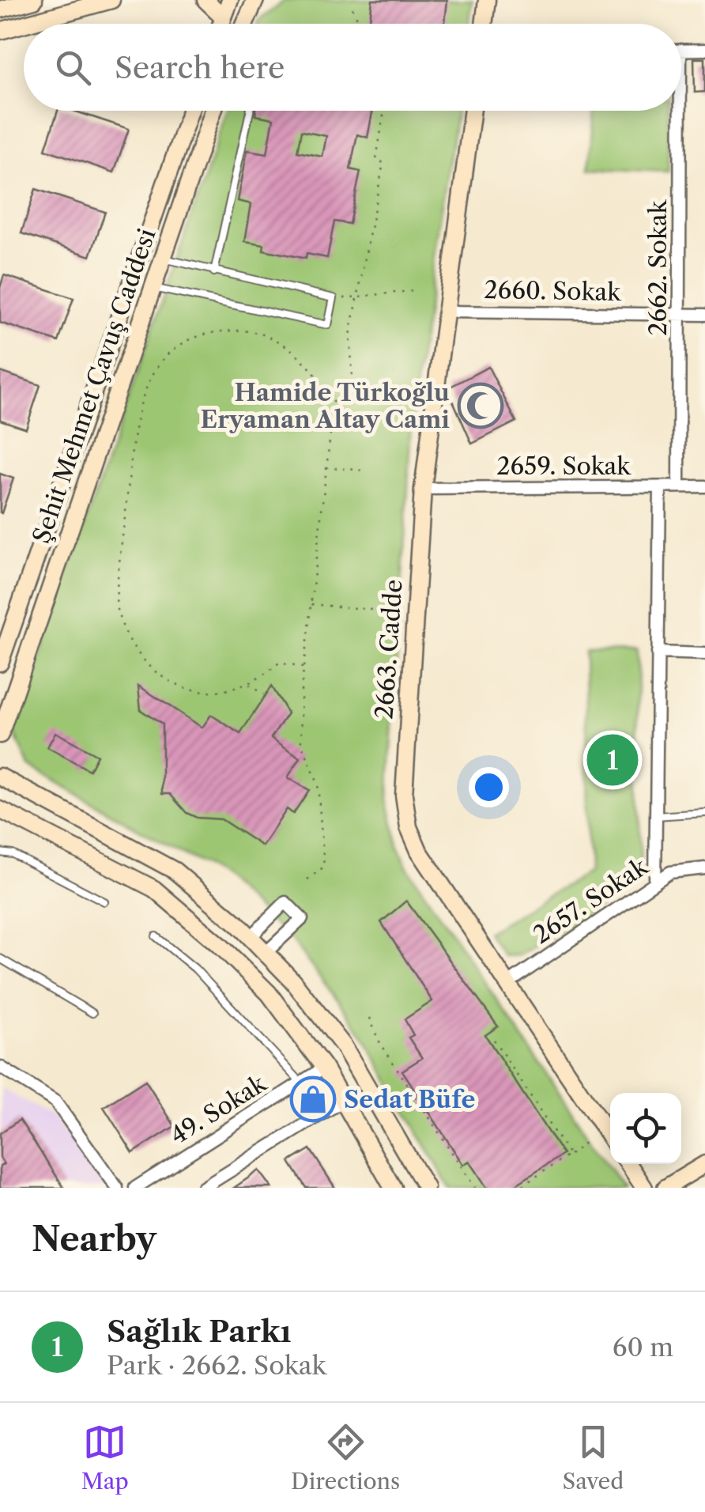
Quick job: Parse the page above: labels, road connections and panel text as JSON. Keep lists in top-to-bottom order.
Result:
{
  "streets": {
    "main road": ["Şehit Mehmet Çavuş Caddesi", "2663. Cadde"],
    "street": [
      "2662. Sokak",
      "2660. Sokak",
      "2659. Sokak",
      "2657. Sokak",
      "49. Sokak"
    ]
  },
  "crossings": [
    ["2662. Sokak", "2660. Sokak"],
    ["2662. Sokak", "2659. Sokak"],
    ["2660. Sokak", "2663. Cadde"],
    ["2659. Sokak", "2663. Cadde"],
    ["2663. Cadde", "2657. Sokak"]
  ],
  "places": {
    "mosque": ["Hamide Türkoğlu Eryaman Altay Cami"],
    "shop": ["Sedat Büfe"]
  },
  "page": {
    "search": "Search here",
    "pins": "1",
    "heading": "Nearby",
    "list": [
      {
        "mark": "1",
        "name": "Sağlık Parkı",
        "note": "Park · 2662. Sokak",
        "value": "60 m"
      }
    ],
    "nav": ["Map", "Directions", "Saved"]
  }
}
